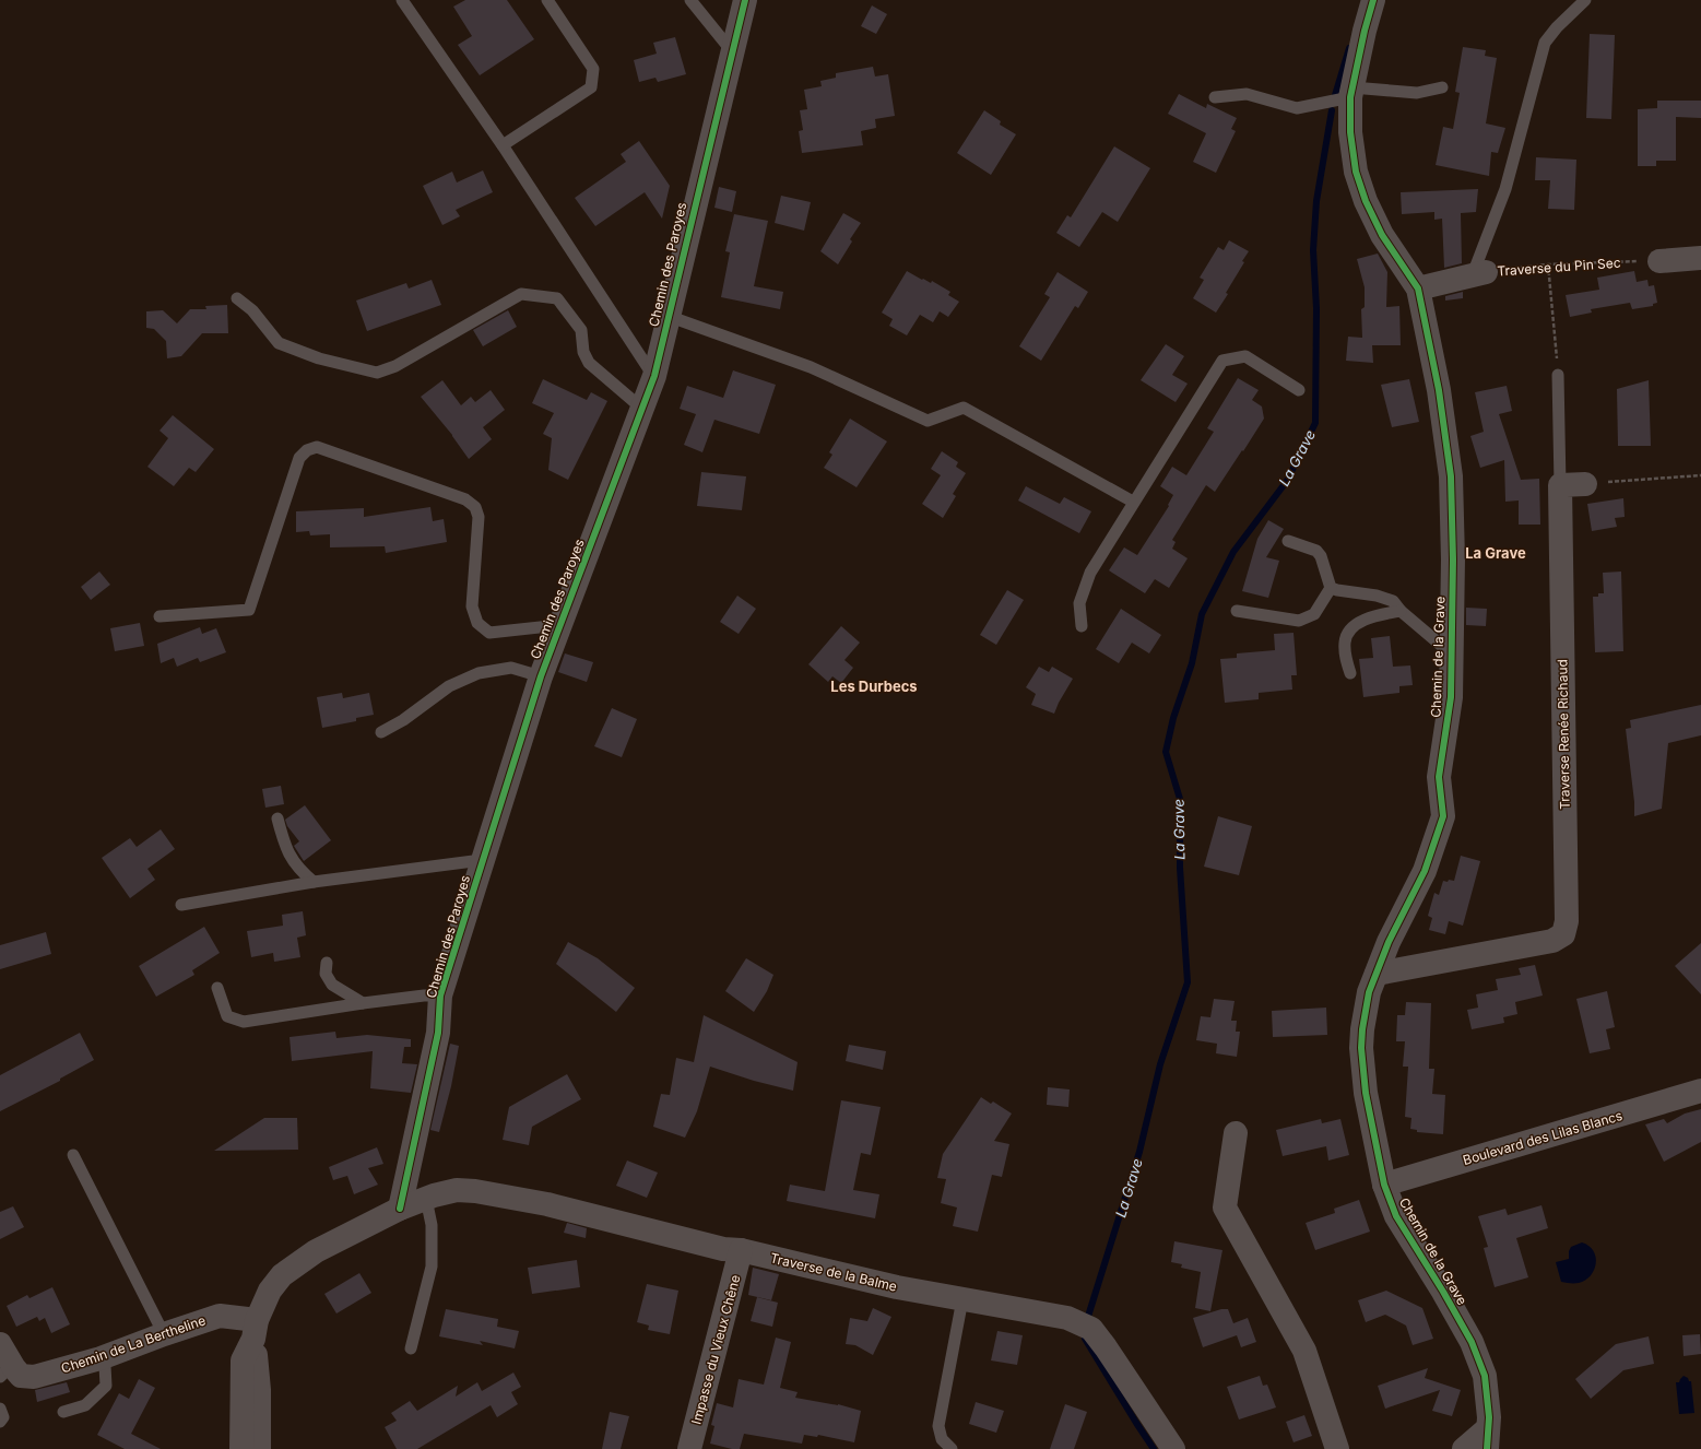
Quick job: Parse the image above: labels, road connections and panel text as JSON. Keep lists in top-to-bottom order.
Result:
{
  "streets": {
    "street": [
      "Chemin des Paroyes",
      "Chemin de la Grave",
      "Traverse Renée Richaud",
      "Boulevard des Lilas Blancs",
      "Traverse de la Balme",
      "Chemin de La Bertheline",
      "Impasse du Vieux Chêne"
    ],
    "path": ["Traverse du Pin Sec"]
  },
  "crossings": [
    ["Chemin des Paroyes", "Traverse de la Balme"],
    ["Chemin de la Grave", "Traverse Renée Richaud"],
    ["Chemin de la Grave", "Boulevard des Lilas Blancs"],
    ["Traverse de la Balme", "Chemin de La Bertheline"],
    ["Traverse de la Balme", "Impasse du Vieux Chêne"]
  ],
  "districts": ["La Grave", "Les Durbecs"],
  "water": ["La Grave"]
}
